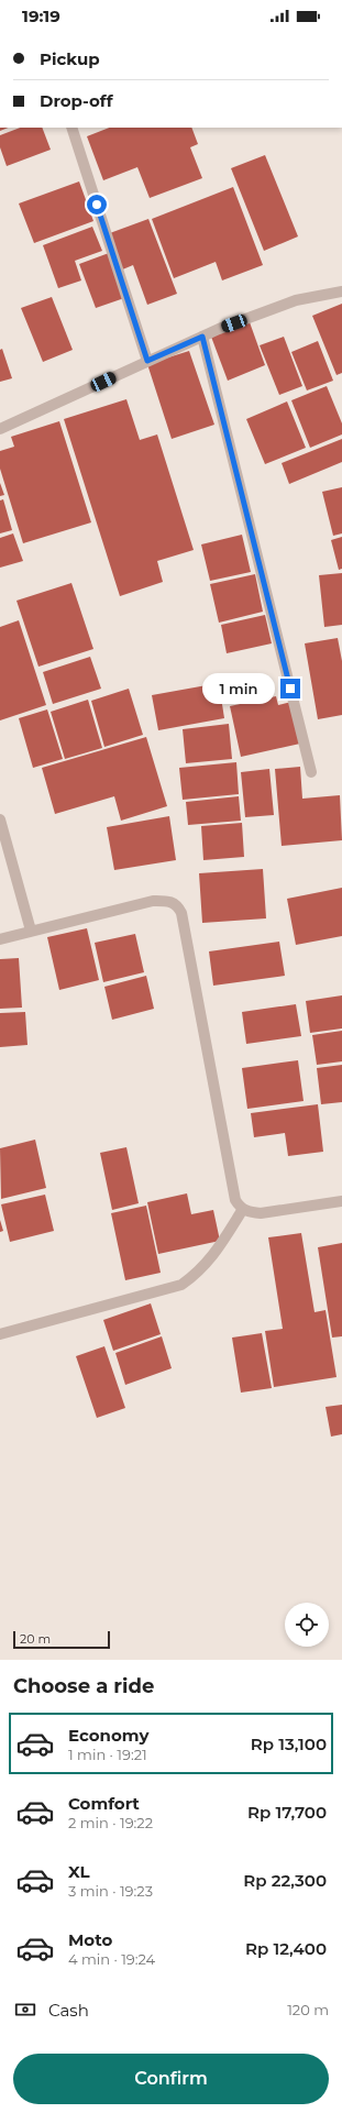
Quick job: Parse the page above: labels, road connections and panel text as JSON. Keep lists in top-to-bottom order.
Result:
{
  "scale_bar": "20 m",
  "page": {
    "status": "19:19",
    "banner": ["Pickup", "Drop-off"],
    "bubble": "1 min",
    "scale": "20 m",
    "heading": "Choose a ride",
    "list": [
      {
        "name": "Economy",
        "note": "1 min · 19:21",
        "value": "Rp 13,100"
      },
      {
        "name": "Comfort",
        "note": "2 min · 19:22",
        "value": "Rp 17,700"
      },
      {
        "name": "XL",
        "note": "3 min · 19:23",
        "value": "Rp 22,300"
      },
      {
        "name": "Moto",
        "note": "4 min · 19:24",
        "value": "Rp 12,400"
      }
    ],
    "pay": ["Cash", "120 m"],
    "buttons": "Confirm"
  }
}
